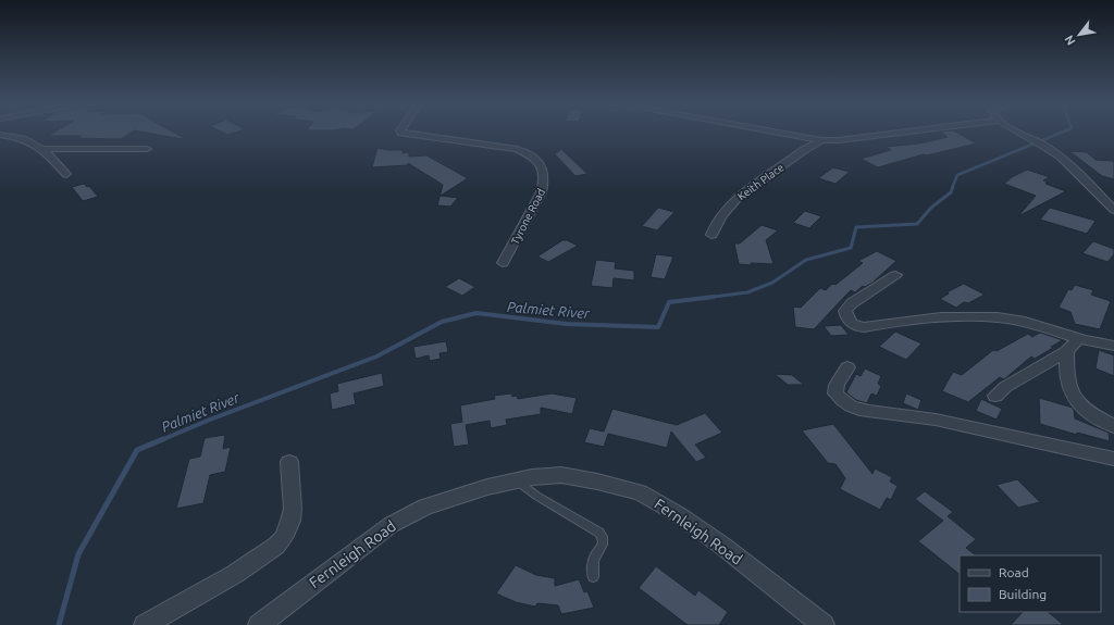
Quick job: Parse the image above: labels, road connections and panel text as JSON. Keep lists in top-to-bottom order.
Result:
{
  "streets": {
    "street": ["Keith Place", "Tyrone Road", "Fernleigh Road"]
  },
  "water": ["Palmiet River"],
  "legend": ["Road", "Building"],
  "north": "bottom left"
}
